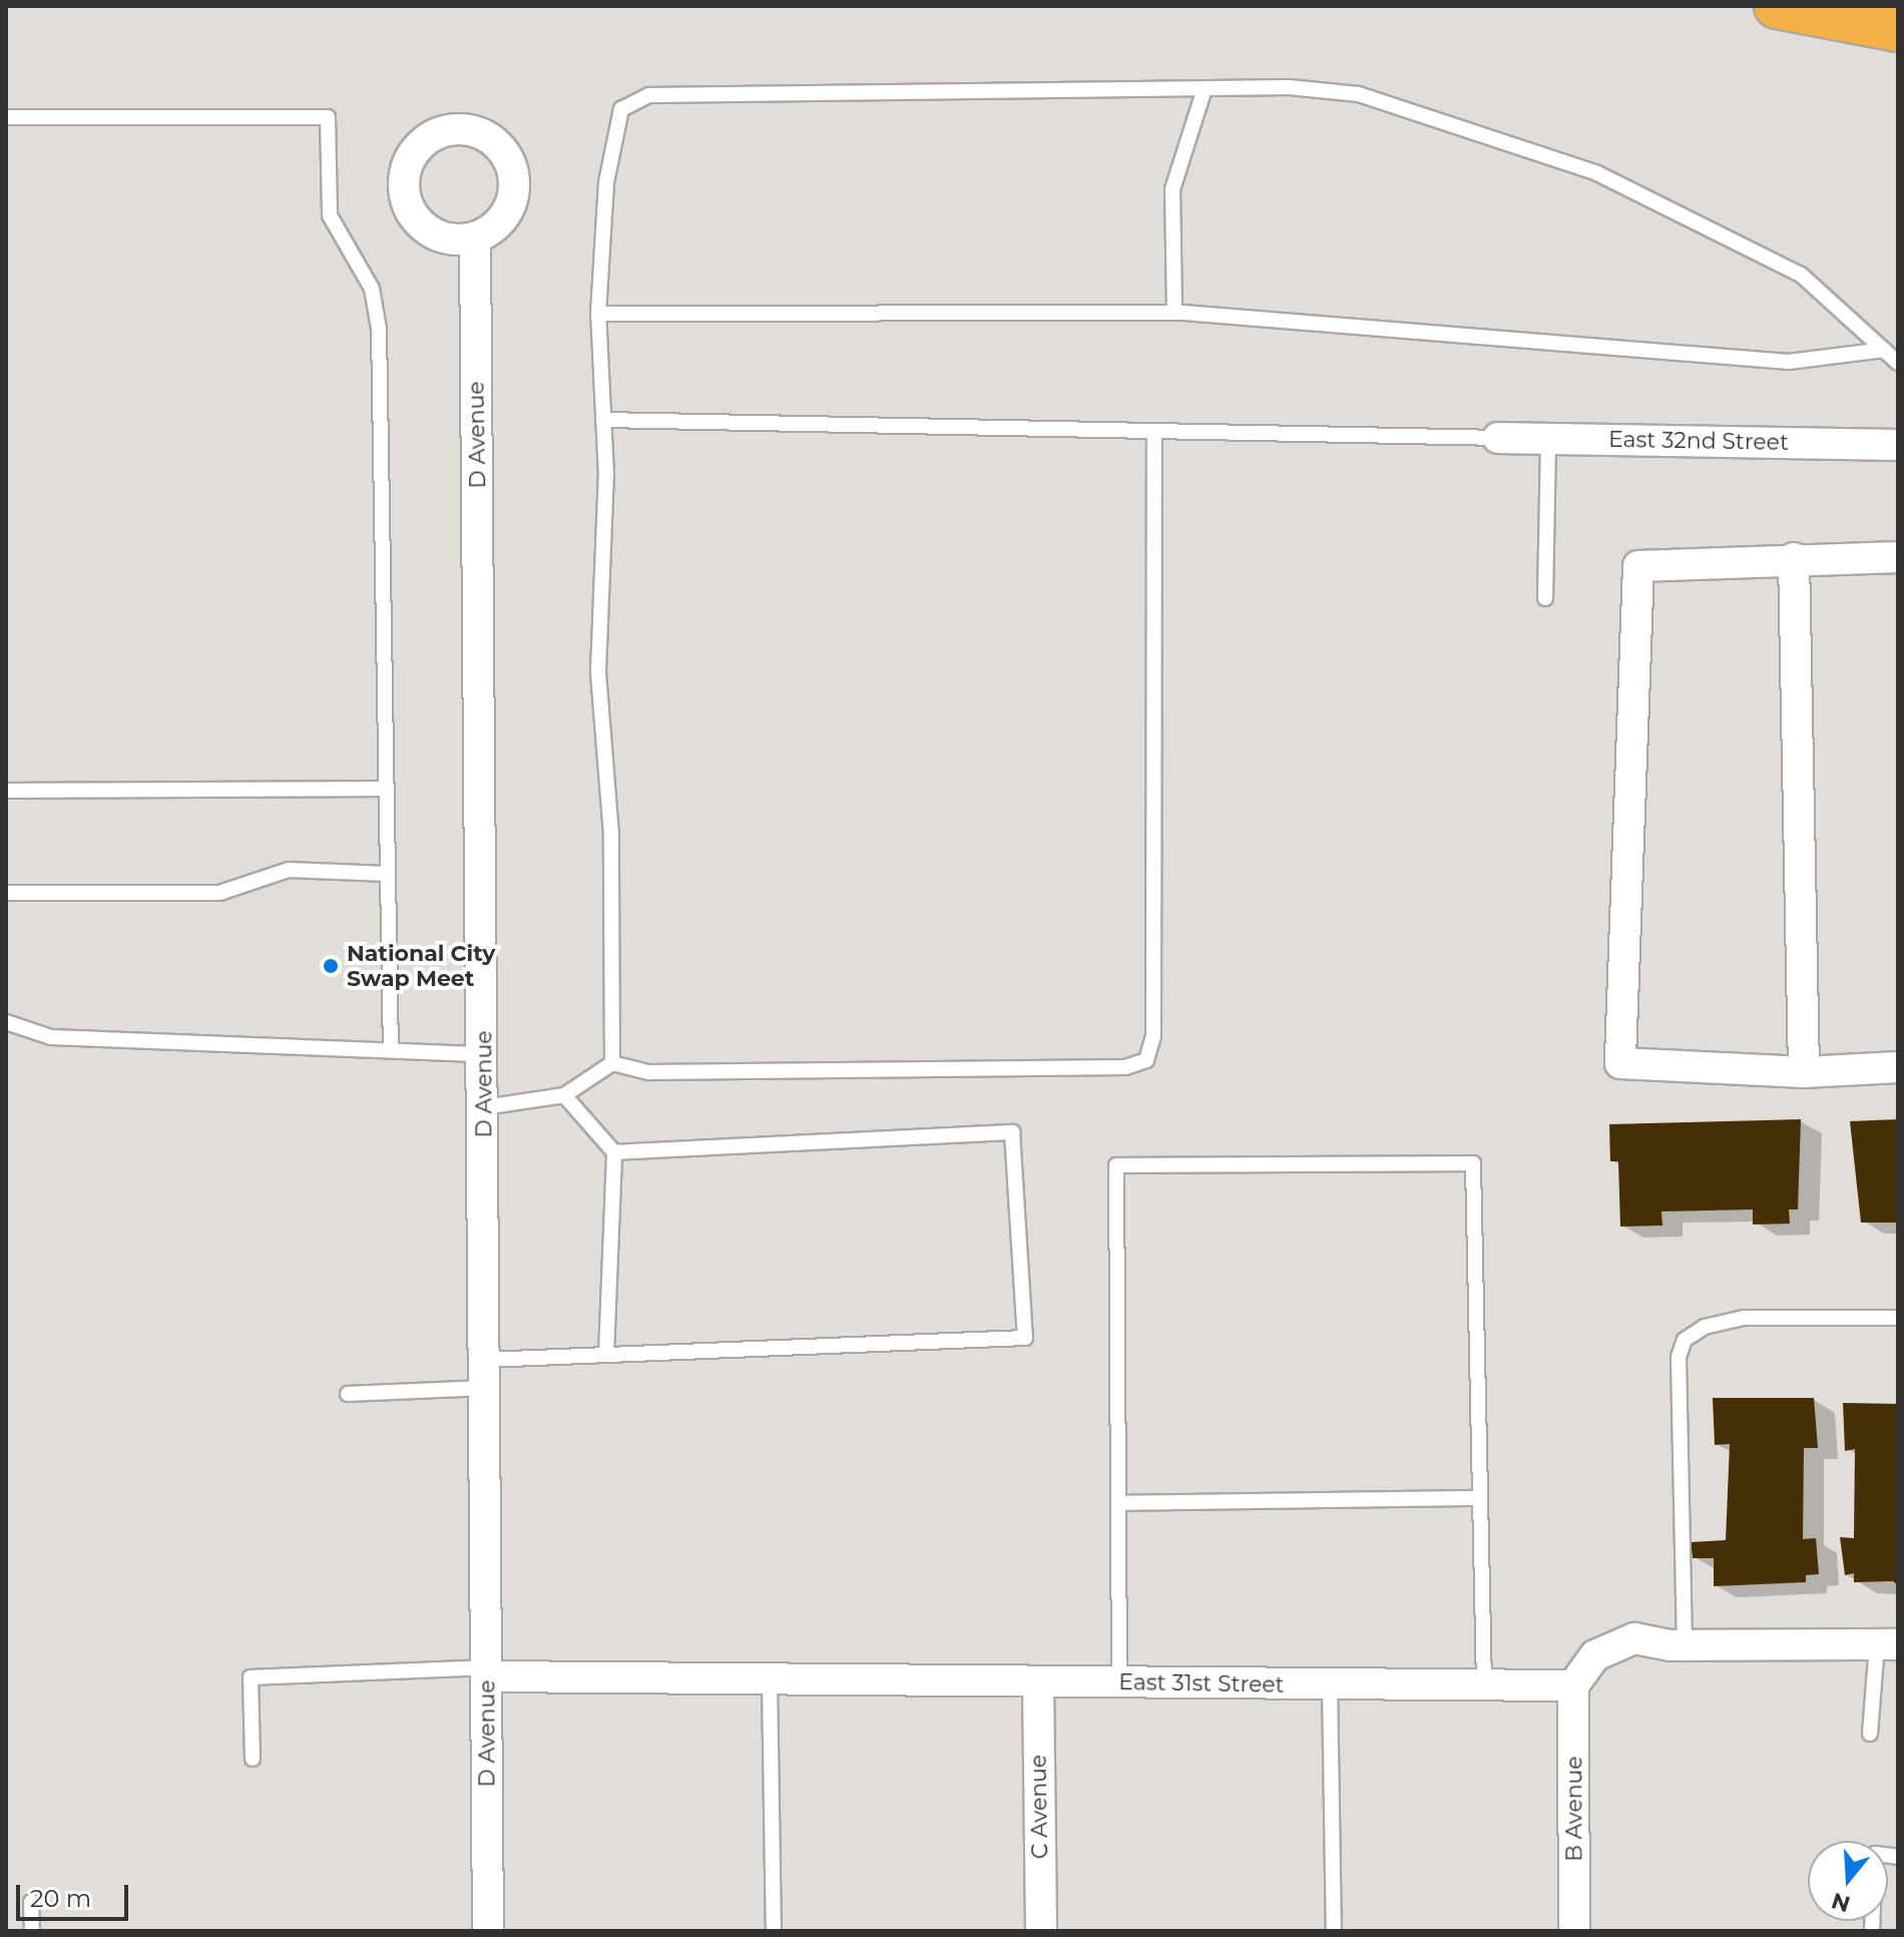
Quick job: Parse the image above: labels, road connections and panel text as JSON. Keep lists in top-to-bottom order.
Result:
{
  "streets": {
    "street": [
      "D Avenue",
      "East 32nd Street",
      "East 31st Street",
      "C Avenue",
      "B Avenue"
    ]
  },
  "crossings": [
    ["D Avenue", "East 31st Street"],
    ["East 31st Street", "C Avenue"],
    ["East 31st Street", "B Avenue"]
  ],
  "places": ["National City Swap Meet"],
  "scale_bar": "20 m",
  "north": "bottom"
}
